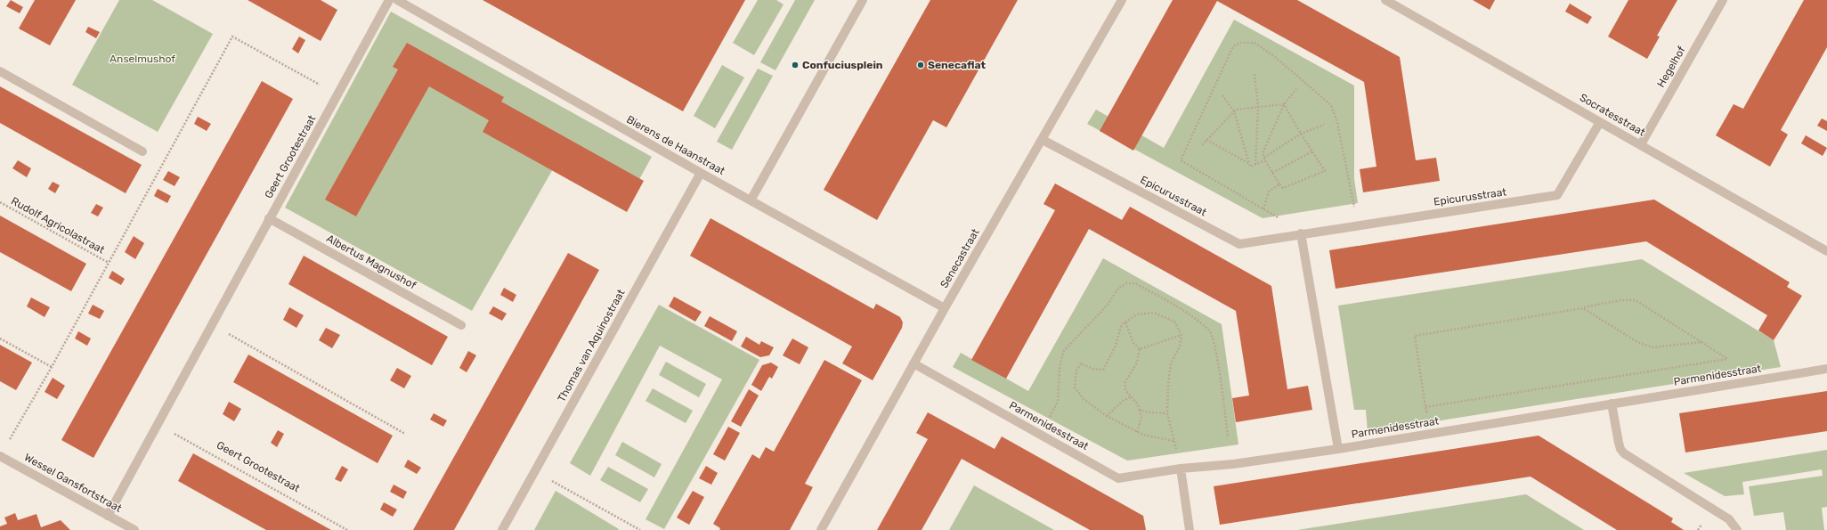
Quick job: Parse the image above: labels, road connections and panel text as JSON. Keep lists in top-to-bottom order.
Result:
{
  "streets": {
    "street": [
      "Hegelhof",
      "Socratesstraat",
      "Bierens de Haanstraat",
      "Geert Grootestraat",
      "Epicurusstraat",
      "Senecastraat",
      "Albertus Magnushof",
      "Thomas van Aquinostraat",
      "Parmenidesstraat",
      "Wessel Gansfortstraat"
    ],
    "path": ["Rudolf Agricolastraat"]
  },
  "crossings": [
    ["Hegelhof", "Socratesstraat"],
    ["Socratesstraat", "Epicurusstraat"],
    ["Bierens de Haanstraat", "Senecastraat"],
    ["Bierens de Haanstraat", "Thomas van Aquinostraat"],
    ["Geert Grootestraat", "Albertus Magnushof"],
    ["Geert Grootestraat", "Wessel Gansfortstraat"],
    ["Epicurusstraat", "Senecastraat"],
    ["Senecastraat", "Parmenidesstraat"]
  ],
  "parks": ["Anselmushof"],
  "places": ["Confuciusplein", "Senecaflat"]
}
